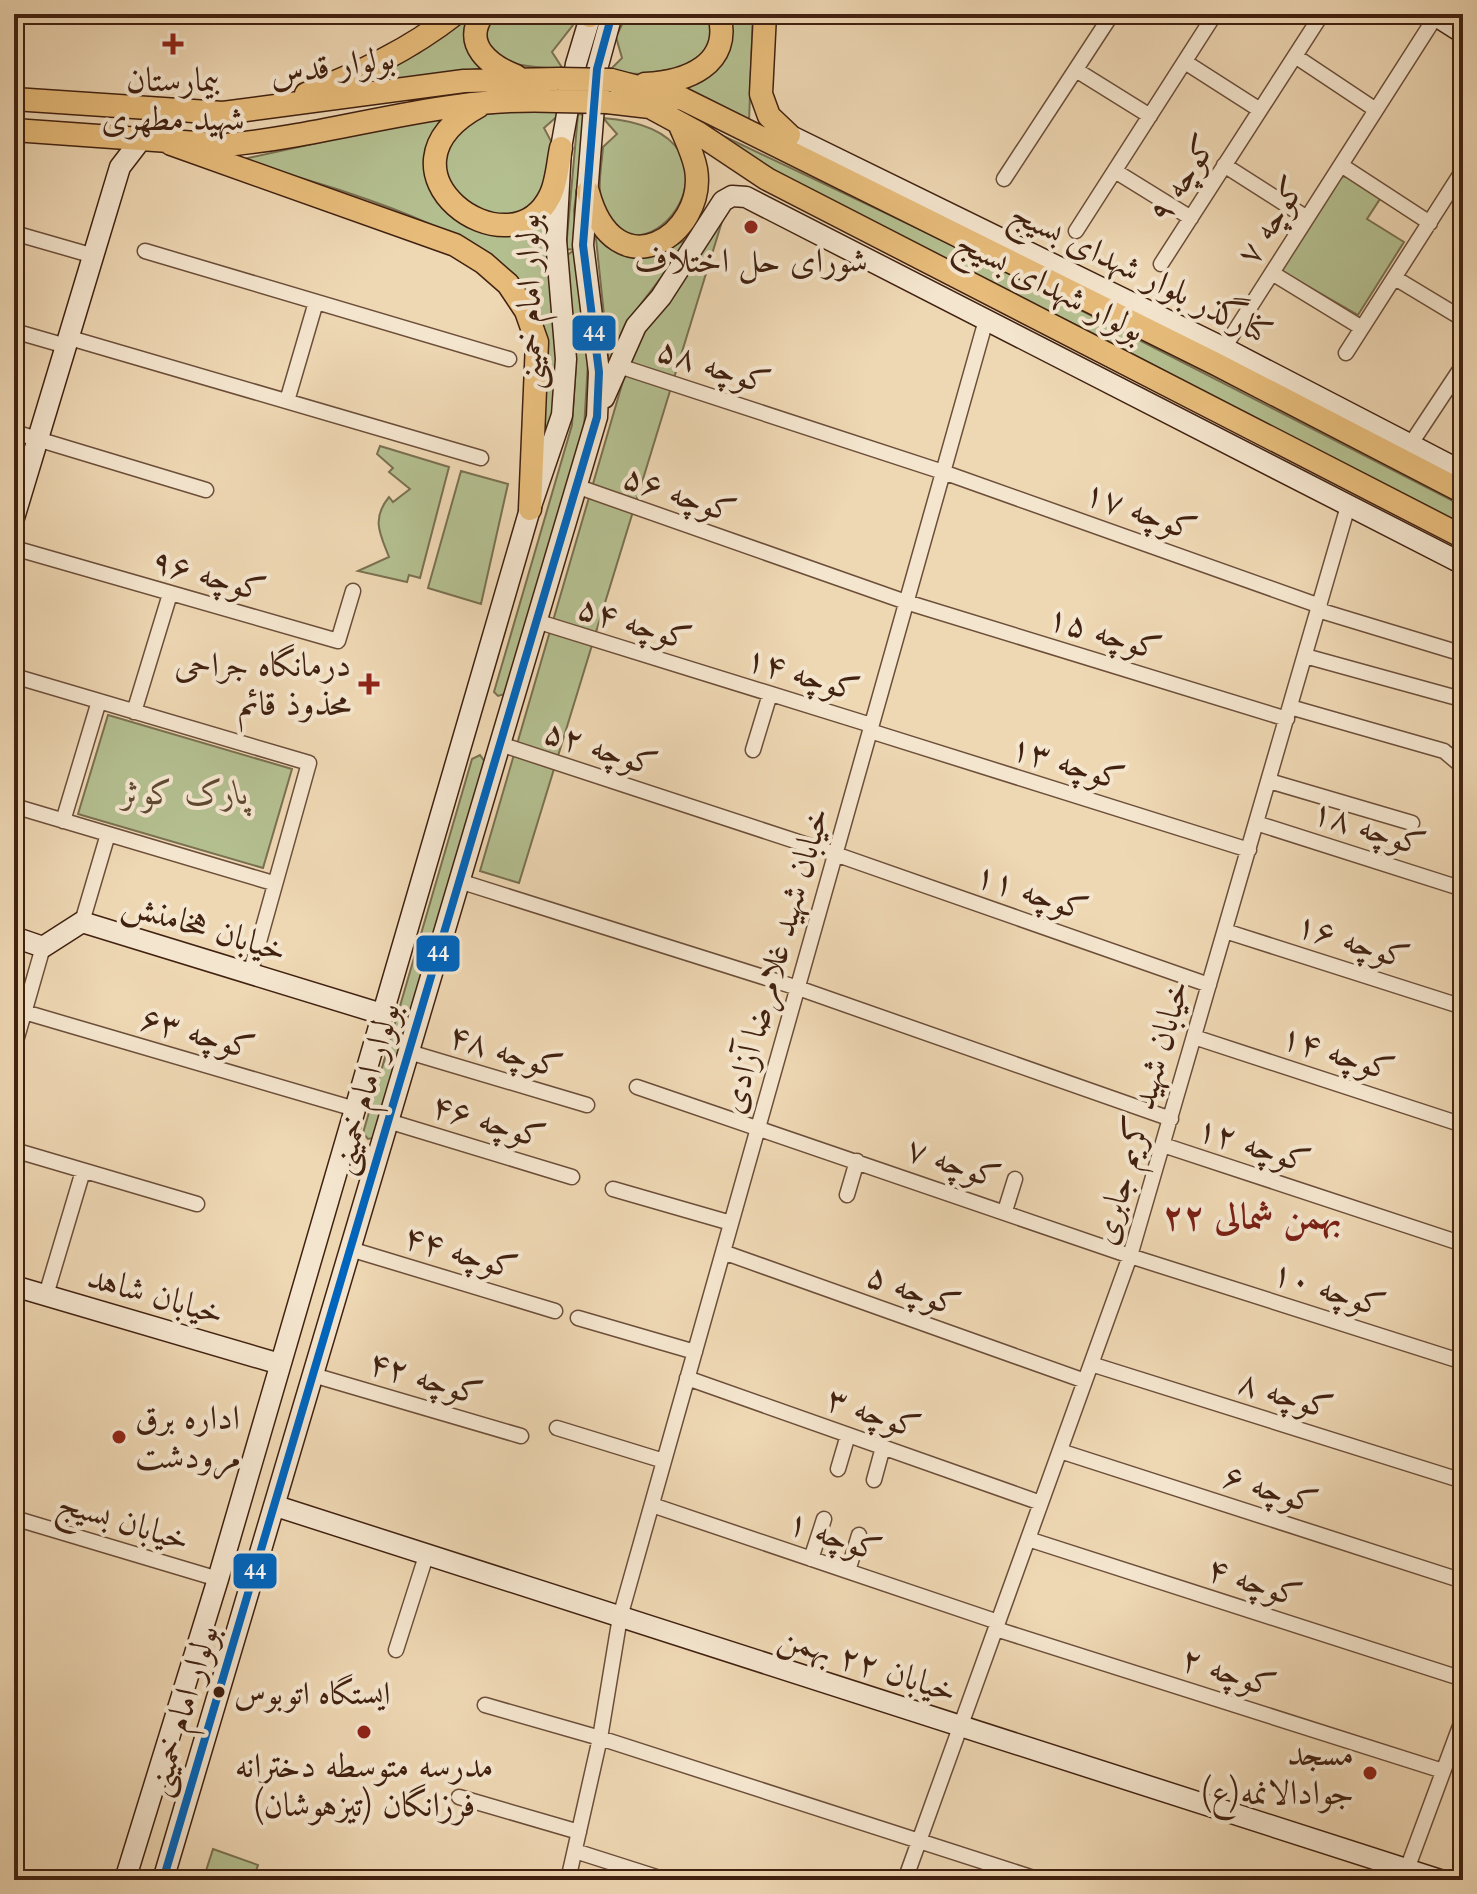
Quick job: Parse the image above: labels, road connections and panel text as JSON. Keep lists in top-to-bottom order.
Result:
{
  "streets": {
    "main road": ["بولوار قدس", "بولوار شهدای بسیج"],
    "street": [
      "کوچه ۹",
      "کوچه ۷",
      "کنارگذر بلوار شهدای بسیج",
      "بولوار امام خمینی",
      "کوچه ۵۸",
      "کوچه ۵۶",
      "کوچه ۱۷",
      "کوچه ۹۶",
      "کوچه ۵۴",
      "کوچه ۱۵",
      "کوچه ۱۴",
      "کوچه ۵۲",
      "کوچه ۱۳",
      "کوچه ۱۸",
      "کوچه ۱۱",
      "خیابان هخامنش",
      "کوچه ۱۶",
      "خیابان شهید غلامرضا آزادی",
      "کوچه ۶۳",
      "کوچه ۴۸",
      "خیابان شهید کریم جابری",
      "کوچه ۴۶",
      "کوچه ۱۲",
      "کوچه ۴۴",
      "کوچه ۱۰",
      "کوچه ۵",
      "خیابان شاهد",
      "کوچه ۴۲",
      "کوچه ۸",
      "کوچه ۳",
      "کوچه ۶",
      "خیابان بسیج",
      "کوچه ۱",
      "کوچه ۴",
      "خیابان ۲۲ بهمن",
      "کوچه ۲"
    ]
  },
  "crossings": [
    ["بولوار قدس", "بولوار شهدای بسیج"],
    ["بولوار قدس", "بولوار امام خمینی"],
    ["کوچه ۷", "کنارگذر بلوار شهدای بسیج"],
    ["کوچه ۷", "خیابان شهید غلامرضا آزادی"],
    ["کوچه ۷", "خیابان شهید کریم جابری"],
    ["کوچه ۷", "کوچه ۱۰"],
    ["بولوار شهدای بسیج", "بولوار امام خمینی"],
    ["بولوار امام خمینی", "کوچه ۵۶"],
    ["بولوار امام خمینی", "کوچه ۵۴"],
    ["بولوار امام خمینی", "کوچه ۵۲"],
    ["بولوار امام خمینی", "خیابان هخامنش"],
    ["بولوار امام خمینی", "کوچه ۶۳"],
    ["بولوار امام خمینی", "کوچه ۴۸"],
    ["بولوار امام خمینی", "کوچه ۴۶"],
    ["بولوار امام خمینی", "کوچه ۴۴"],
    ["بولوار امام خمینی", "خیابان شاهد"],
    ["بولوار امام خمینی", "کوچه ۴۲"],
    ["بولوار امام خمینی", "خیابان بسیج"],
    ["بولوار امام خمینی", "خیابان ۲۲ بهمن"],
    ["کوچه ۵۸", "کوچه ۱۷"],
    ["کوچه ۵۸", "خیابان شهید غلامرضا آزادی"],
    ["کوچه ۵۶", "کوچه ۱۵"],
    ["کوچه ۵۶", "خیابان شهید غلامرضا آزادی"],
    ["کوچه ۱۷", "خیابان شهید غلامرضا آزادی"],
    ["کوچه ۱۷", "خیابان شهید کریم جابری"],
    ["کوچه ۵۴", "کوچه ۱۴"],
    ["کوچه ۱۵", "خیابان شهید غلامرضا آزادی"],
    ["کوچه ۱۵", "خیابان شهید کریم جابری"],
    ["کوچه ۱۴", "کوچه ۱۳"],
    ["کوچه ۱۴", "خیابان شهید غلامرضا آزادی"],
    ["کوچه ۱۴", "خیابان شهید کریم جابری"],
    ["کوچه ۵۲", "کوچه ۱۱"],
    ["کوچه ۵۲", "خیابان شهید غلامرضا آزادی"],
    ["کوچه ۱۳", "خیابان شهید غلامرضا آزادی"],
    ["کوچه ۱۳", "خیابان شهید کریم جابری"],
    ["کوچه ۱۸", "خیابان شهید کریم جابری"],
    ["کوچه ۱۱", "خیابان شهید غلامرضا آزادی"],
    ["کوچه ۱۱", "خیابان شهید کریم جابری"],
    ["کوچه ۱۶", "خیابان شهید کریم جابری"],
    ["خیابان شهید غلامرضا آزادی", "کوچه ۵"],
    ["خیابان شهید غلامرضا آزادی", "کوچه ۳"],
    ["خیابان شهید غلامرضا آزادی", "کوچه ۱"],
    ["خیابان شهید غلامرضا آزادی", "خیابان ۲۲ بهمن"],
    ["خیابان شهید کریم جابری", "کوچه ۱۲"],
    ["خیابان شهید کریم جابری", "کوچه ۱۰"],
    ["خیابان شهید کریم جابری", "کوچه ۵"],
    ["خیابان شهید کریم جابری", "کوچه ۸"],
    ["خیابان شهید کریم جابری", "کوچه ۳"],
    ["خیابان شهید کریم جابری", "کوچه ۶"],
    ["خیابان شهید کریم جابری", "کوچه ۱"],
    ["خیابان شهید کریم جابری", "کوچه ۴"],
    ["خیابان شهید کریم جابری", "خیابان ۲۲ بهمن"],
    ["خیابان شهید کریم جابری", "کوچه ۲"],
    ["کوچه ۱", "کوچه ۲"]
  ],
  "districts": ["۲۲ بهمن شمالی"],
  "parks": ["پارک کوثر"],
  "places": {
    "health": ["بیمارستان شهید مطهری", "درمانگاه جراحی محذوذ قائم"],
    "other": [
      "شورای حل اختلاف",
      "اداره برق مرودشت",
      "ایستگاه اتوبوس",
      "مدرسه متوسطه دخترانه فرزانگان (تیزهوشان)",
      "مسجد جوادالانمه(ع)"
    ]
  },
  "lines": ["transit line 44"]
}
